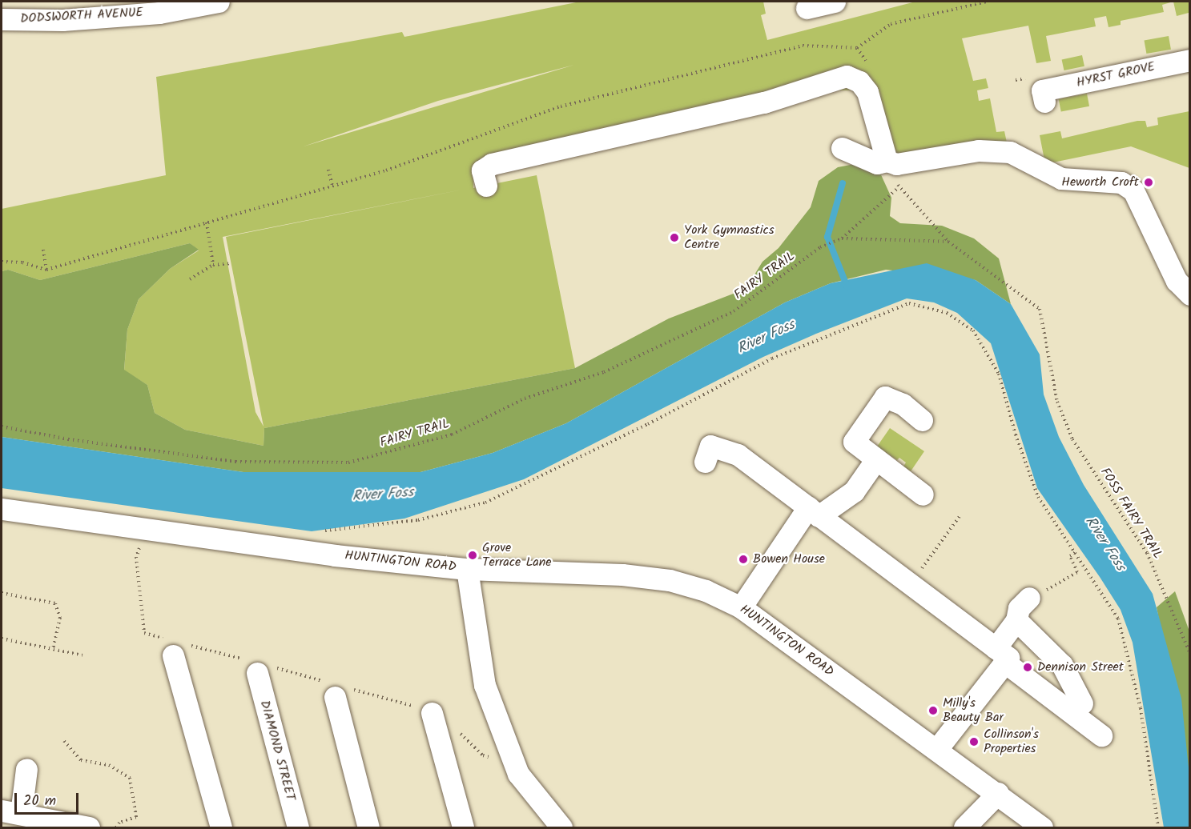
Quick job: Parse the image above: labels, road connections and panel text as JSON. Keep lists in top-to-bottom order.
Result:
{
  "streets": {
    "street": [
      "DODSWORTH AVENUE",
      "HYRST GROVE",
      "HUNTINGTON ROAD",
      "DIAMOND STREET"
    ],
    "path": ["FAIRY TRAIL", "FOSS FAIRY TRAIL"]
  },
  "crossings": [
    ["FAIRY TRAIL", "FOSS FAIRY TRAIL"]
  ],
  "water": ["River Foss"],
  "places": [
    "Heworth Croft",
    "York Gymnastics Centre",
    "Grove Terrace Lane",
    "Bowen House",
    "Dennison Street",
    "Milly's Beauty Bar",
    "Collinson's Properties"
  ],
  "scale_bar": "20 m"
}
